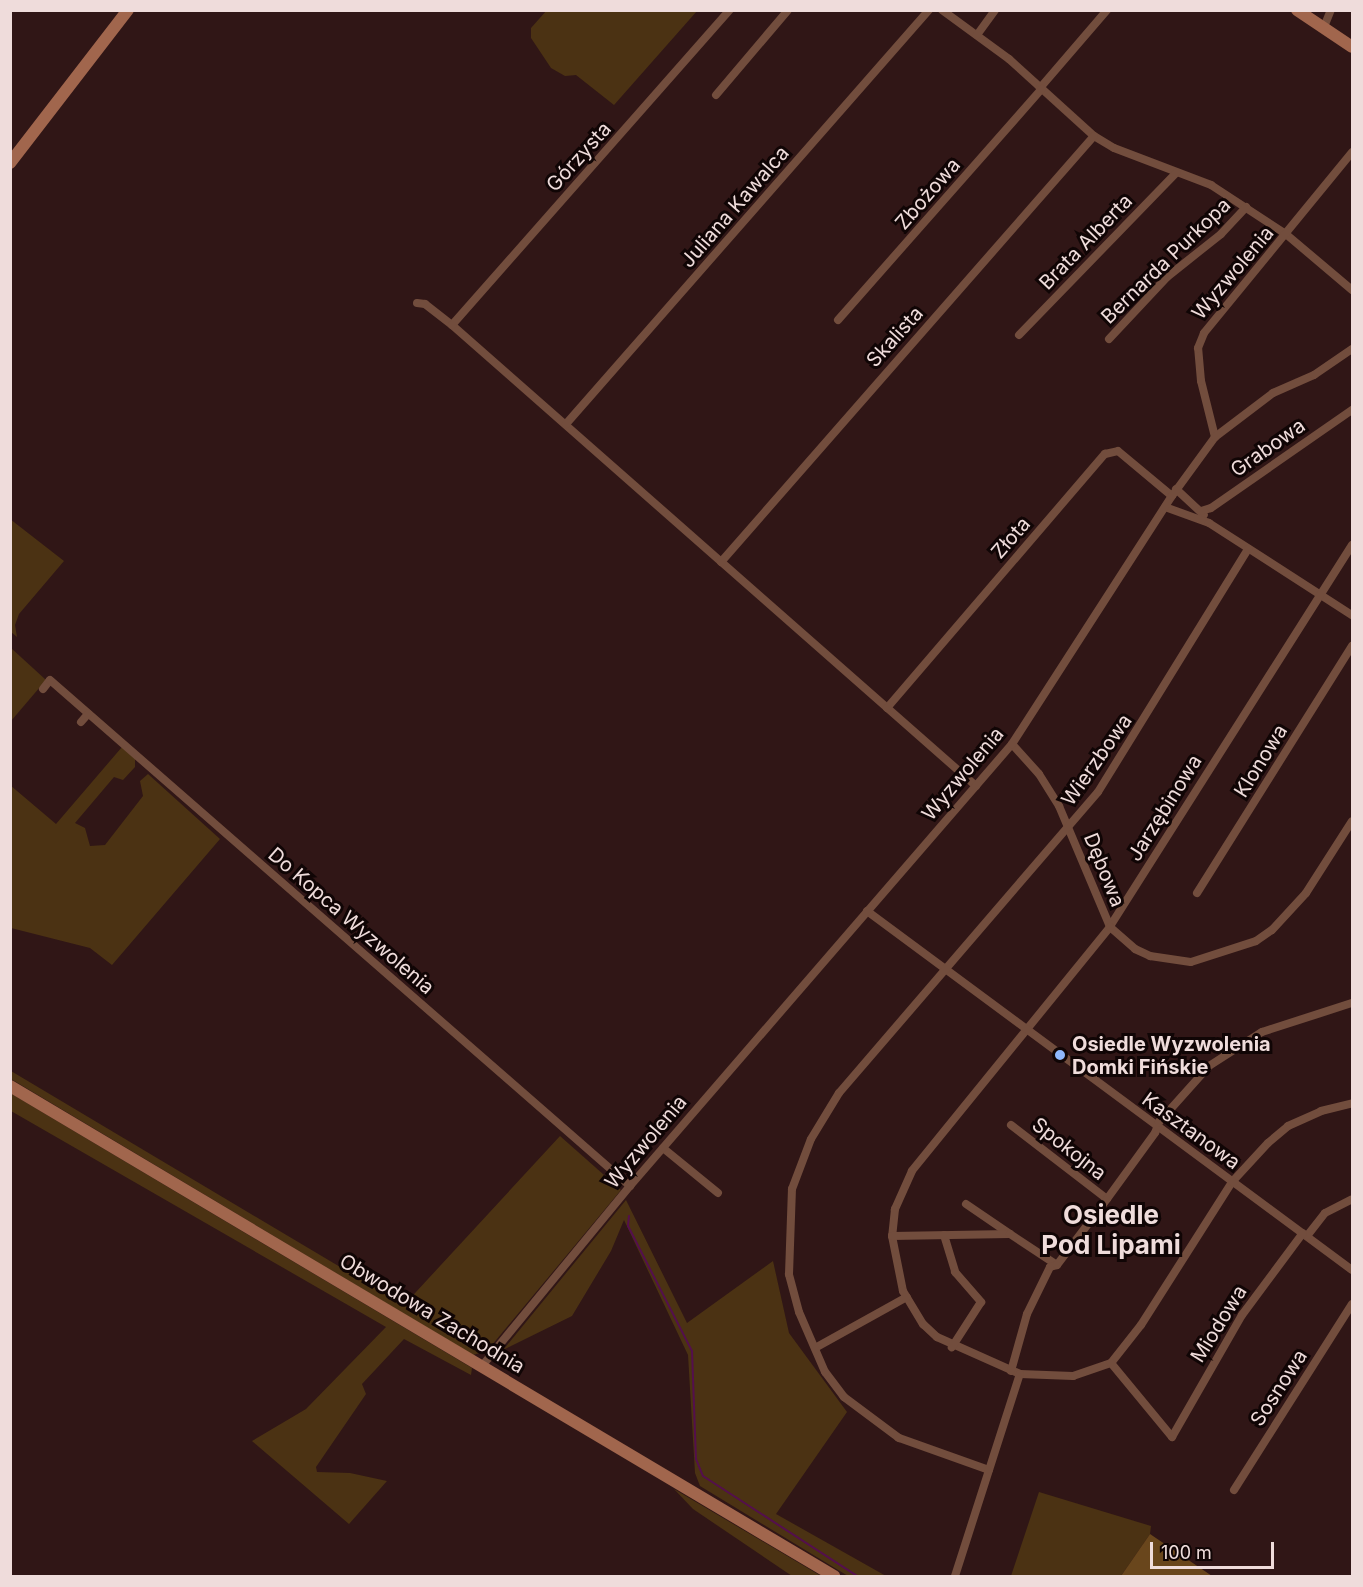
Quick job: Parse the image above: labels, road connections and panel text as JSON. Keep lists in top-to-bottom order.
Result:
{
  "streets": {
    "main road": ["Obwodowa Zachodnia"],
    "street": [
      "Górzysta",
      "Zbożowa",
      "Juliana Kawalca",
      "Brata Alberta",
      "Bernarda Purkopa",
      "Wyzwolenia",
      "Skalista",
      "Grabowa",
      "Złota",
      "Wierzbowa",
      "Klonowa",
      "Jarzębinowa",
      "Dębowa",
      "Do Kopca Wyzwolenia",
      "Kasztanowa",
      "Spokojna",
      "Miodowa",
      "Sosnowa"
    ]
  },
  "crossings": [
    ["Wyzwolenia", "Złota"],
    ["Wyzwolenia", "Dębowa"],
    ["Wyzwolenia", "Do Kopca Wyzwolenia"],
    ["Wyzwolenia", "Kasztanowa"],
    ["Wyzwolenia", "Obwodowa Zachodnia"],
    ["Wierzbowa", "Dębowa"],
    ["Wierzbowa", "Kasztanowa"],
    ["Jarzębinowa", "Dębowa"],
    ["Jarzębinowa", "Kasztanowa"],
    ["Jarzębinowa", "Miodowa"],
    ["Kasztanowa", "Miodowa"]
  ],
  "districts": ["Osiedle Pod Lipami"],
  "places": ["Osiedle Wyzwolenia Domki Fińskie"],
  "scale_bar": "100 m"
}
